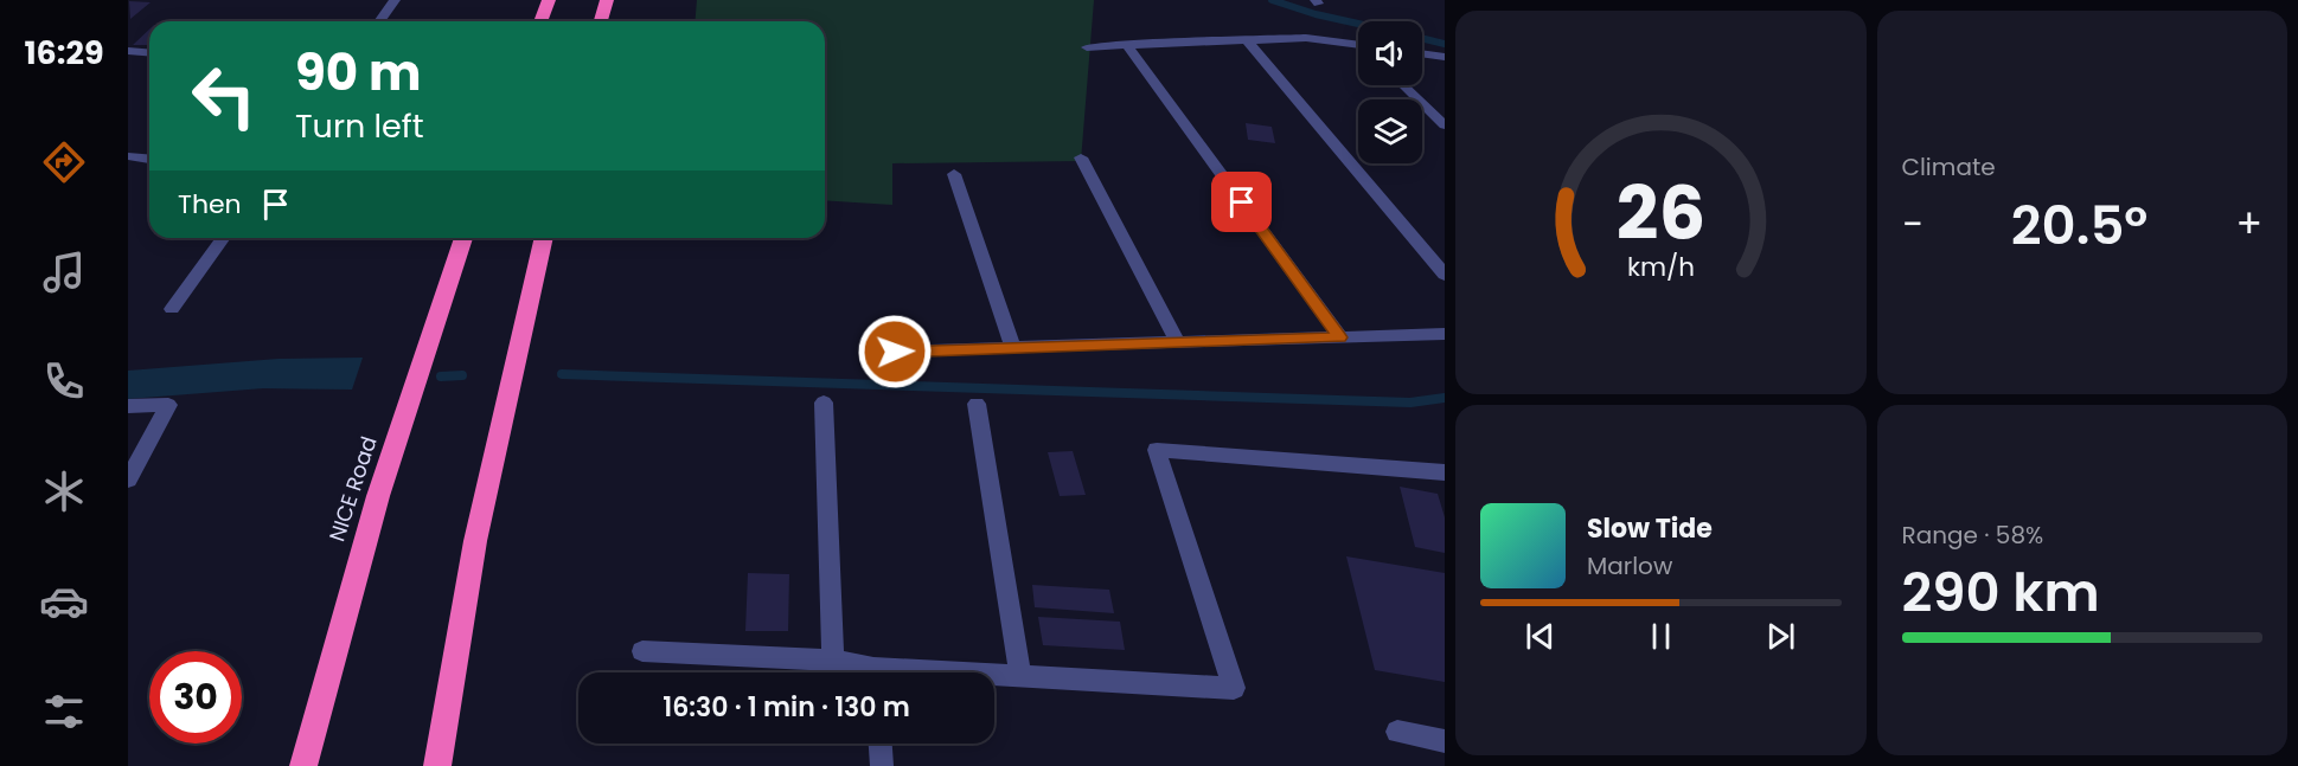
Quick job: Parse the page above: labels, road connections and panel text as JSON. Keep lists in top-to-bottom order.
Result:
{
  "streets": {
    "highway": ["NICE Road"]
  },
  "page": {
    "tabs": "16:29",
    "tile": [
      "Climate",
      ["Range · 58%", "290 km"]
    ],
    "turn": ["90 m", "Turn left"],
    "then": "Then",
    "heat": ["−", "20.5°", "+"],
    "song": ["Slow Tide", "Marlow"],
    "limit": "30",
    "trip": "16:30 · 1 min · 130 m",
    "gauge": ["26", "km/h"]
  }
}
